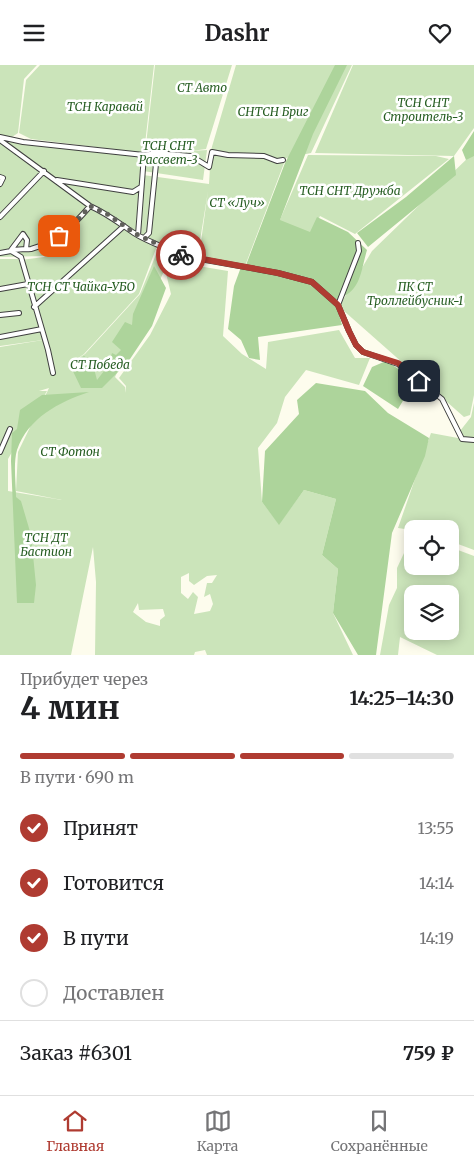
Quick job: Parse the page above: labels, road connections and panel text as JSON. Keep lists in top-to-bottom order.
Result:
{
  "parks": [
    "СТ Авто",
    "ТСН СНТ Строитель-3",
    "ТСН Каравай",
    "СНТСН Бриг",
    "ТСН СНТ Рассвет-3",
    "ТСН СНТ Дружба",
    "СТ «Луч»",
    "ТСН СТ Чайка-УБО",
    "ПК СТ Троллейбусник-1",
    "СТ Победа",
    "СТ Фотон",
    "ТСН ДТ Бастион"
  ],
  "page": {
    "header": "Dashr",
    "heading": ["4 мин", "Прибудет через", "14:25–14:30"],
    "panel": ["Заказ #6301", "759 ₽"],
    "bar": "В пути · 690 m",
    "list": [
      ["Принят", "13:55"],
      ["Готовится", "14:14"],
      ["В пути", "14:19"],
      "Доставлен"
    ],
    "tabs": ["Главная", "Карта", "Сохранённые"]
  }
}
